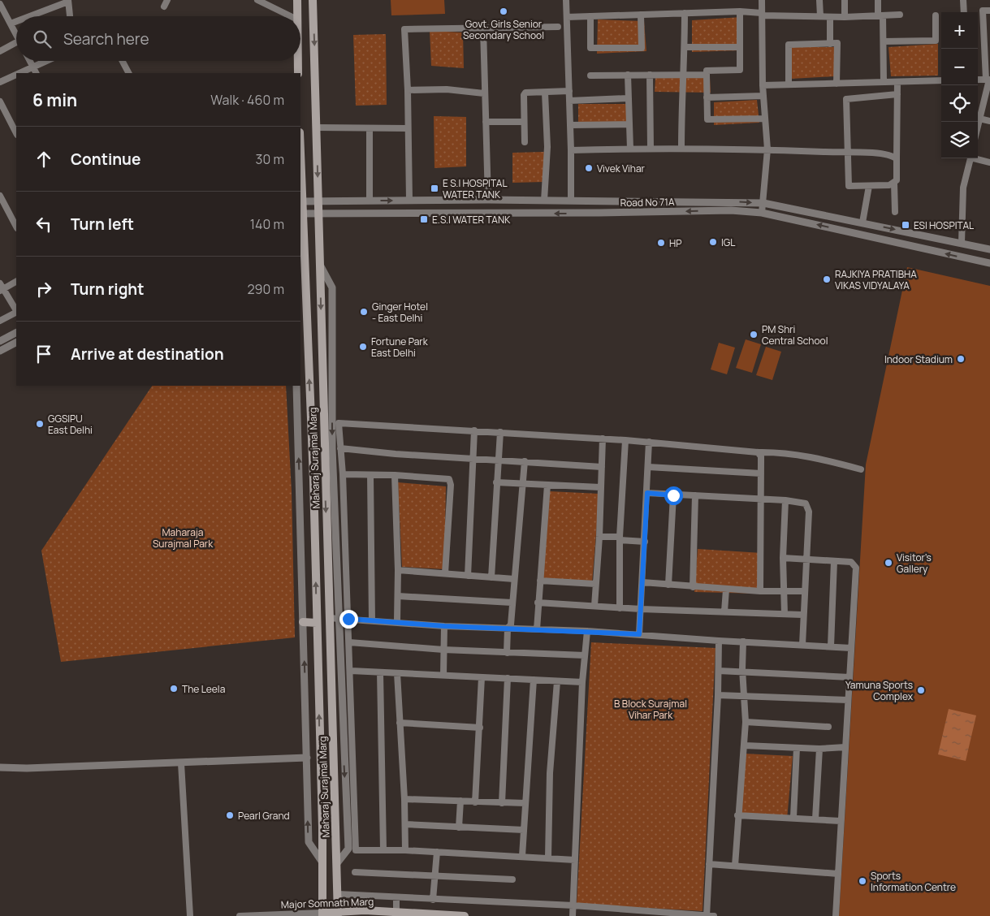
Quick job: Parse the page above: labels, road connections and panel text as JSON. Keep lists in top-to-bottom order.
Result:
{
  "streets": {
    "main road": ["Maharaj Surajmal Marg", "Major Somnath Marg"],
    "street": ["Road No 71A"]
  },
  "crossings": [
    ["Road No 71A", "Maharaj Surajmal Marg"],
    ["Maharaj Surajmal Marg", "Major Somnath Marg"]
  ],
  "parks": ["Maharaja Surajmal Park", "B Block Surajmal Vihar Park"],
  "places": {
    "other": [
      "Govt. Girls Senior Secondary School",
      "Vivek Vihar",
      "IGL",
      "HP",
      "RAJKIYA PRATIBHA VIKAS VIDYALAYA",
      "Ginger Hotel - East Delhi",
      "PM Shri Central School",
      "Fortune Park East Delhi",
      "Indoor Stadium",
      "GGSIPU East Delhi",
      "Visitor's Gallery",
      "The Leela",
      "Yamuna Sports Complex",
      "Pearl Grand",
      "Sports Information Centre"
    ],
    "transit": ["E S.I HOSPITAL WATER TANK", "E.S.I WATER TANK", "ESI HOSPITAL"]
  },
  "page": {
    "map_buttons": ["+", "−"],
    "search": "Search here",
    "heading": ["6 min", "Walk · 460 m"],
    "list": [
      ["Continue", "30 m"],
      ["Turn left", "140 m"],
      ["Turn right", "290 m"],
      "Arrive at destination"
    ]
  }
}
